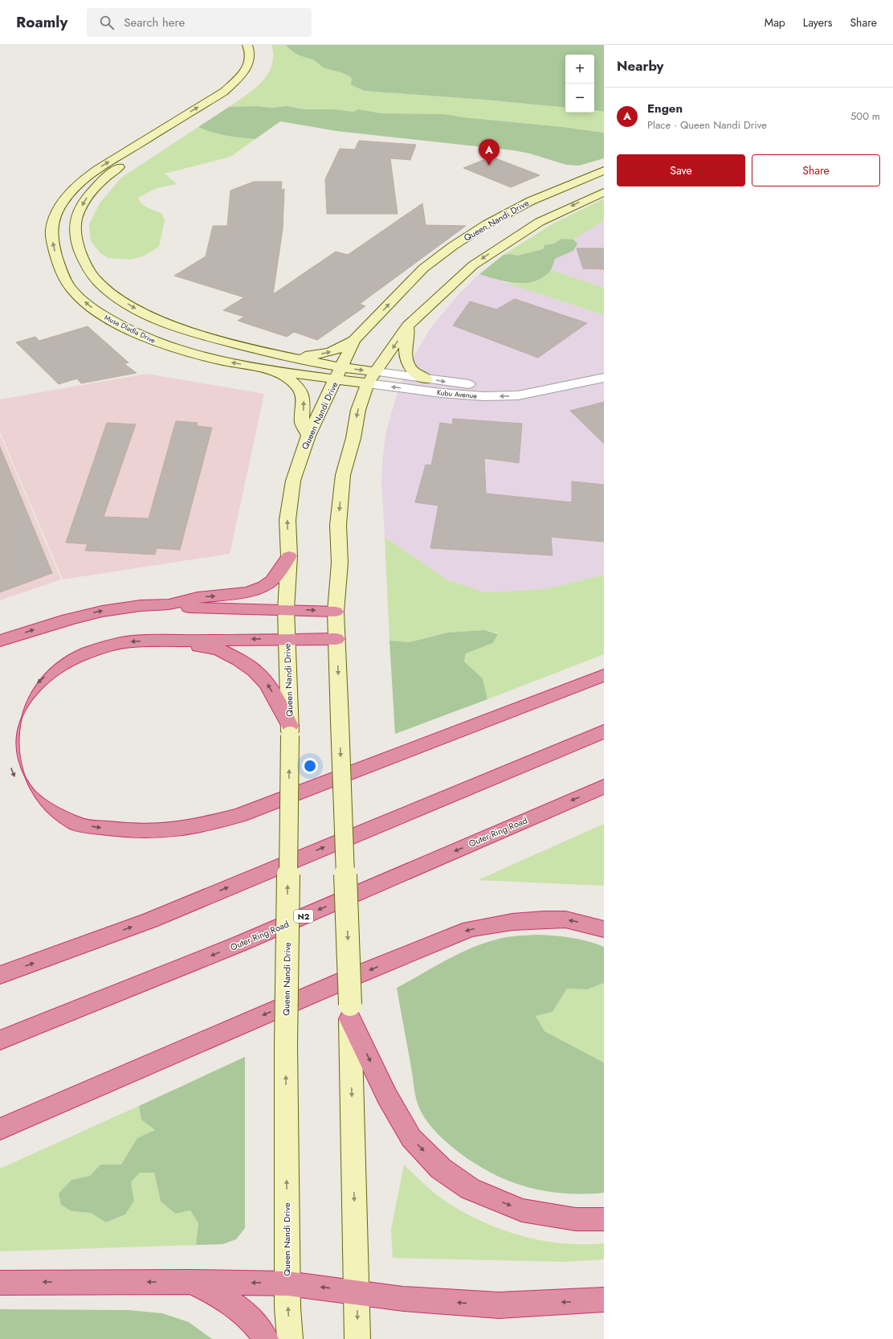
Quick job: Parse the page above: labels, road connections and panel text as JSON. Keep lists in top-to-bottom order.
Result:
{
  "streets": {
    "highway": ["Outer Ring Road", "N2"],
    "main road": ["Queen Nandi Drive", "Musa Dladla Drive"],
    "street": ["Kubu Avenue"]
  },
  "crossings": [
    ["Queen Nandi Drive", "Musa Dladla Drive"],
    ["Musa Dladla Drive", "Kubu Avenue"]
  ],
  "page": {
    "header": "Roamly",
    "search": "Search here",
    "nav": ["Map", "Layers", "Share"],
    "heading": "Nearby",
    "map_buttons": ["+", "−"],
    "list": [
      {
        "mark": "A",
        "name": "Engen",
        "note": "Place · Queen Nandi Drive",
        "value": "500 m"
      }
    ],
    "pins": "A",
    "buttons": ["Save", "Share"]
  }
}
